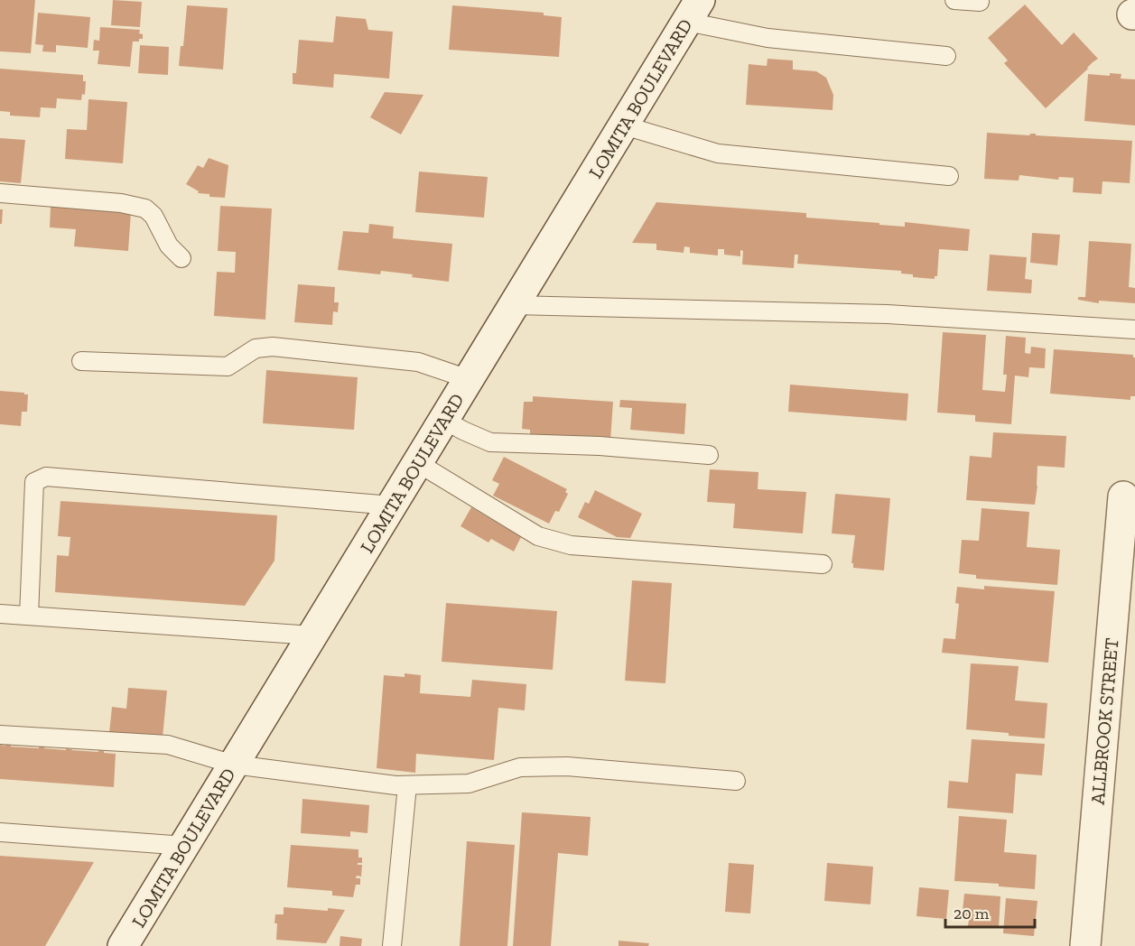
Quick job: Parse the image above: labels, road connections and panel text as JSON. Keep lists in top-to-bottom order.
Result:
{
  "streets": {
    "main road": ["LOMITA BOULEVARD", "ALLBROOK STREET"]
  },
  "scale_bar": "20 m"
}
